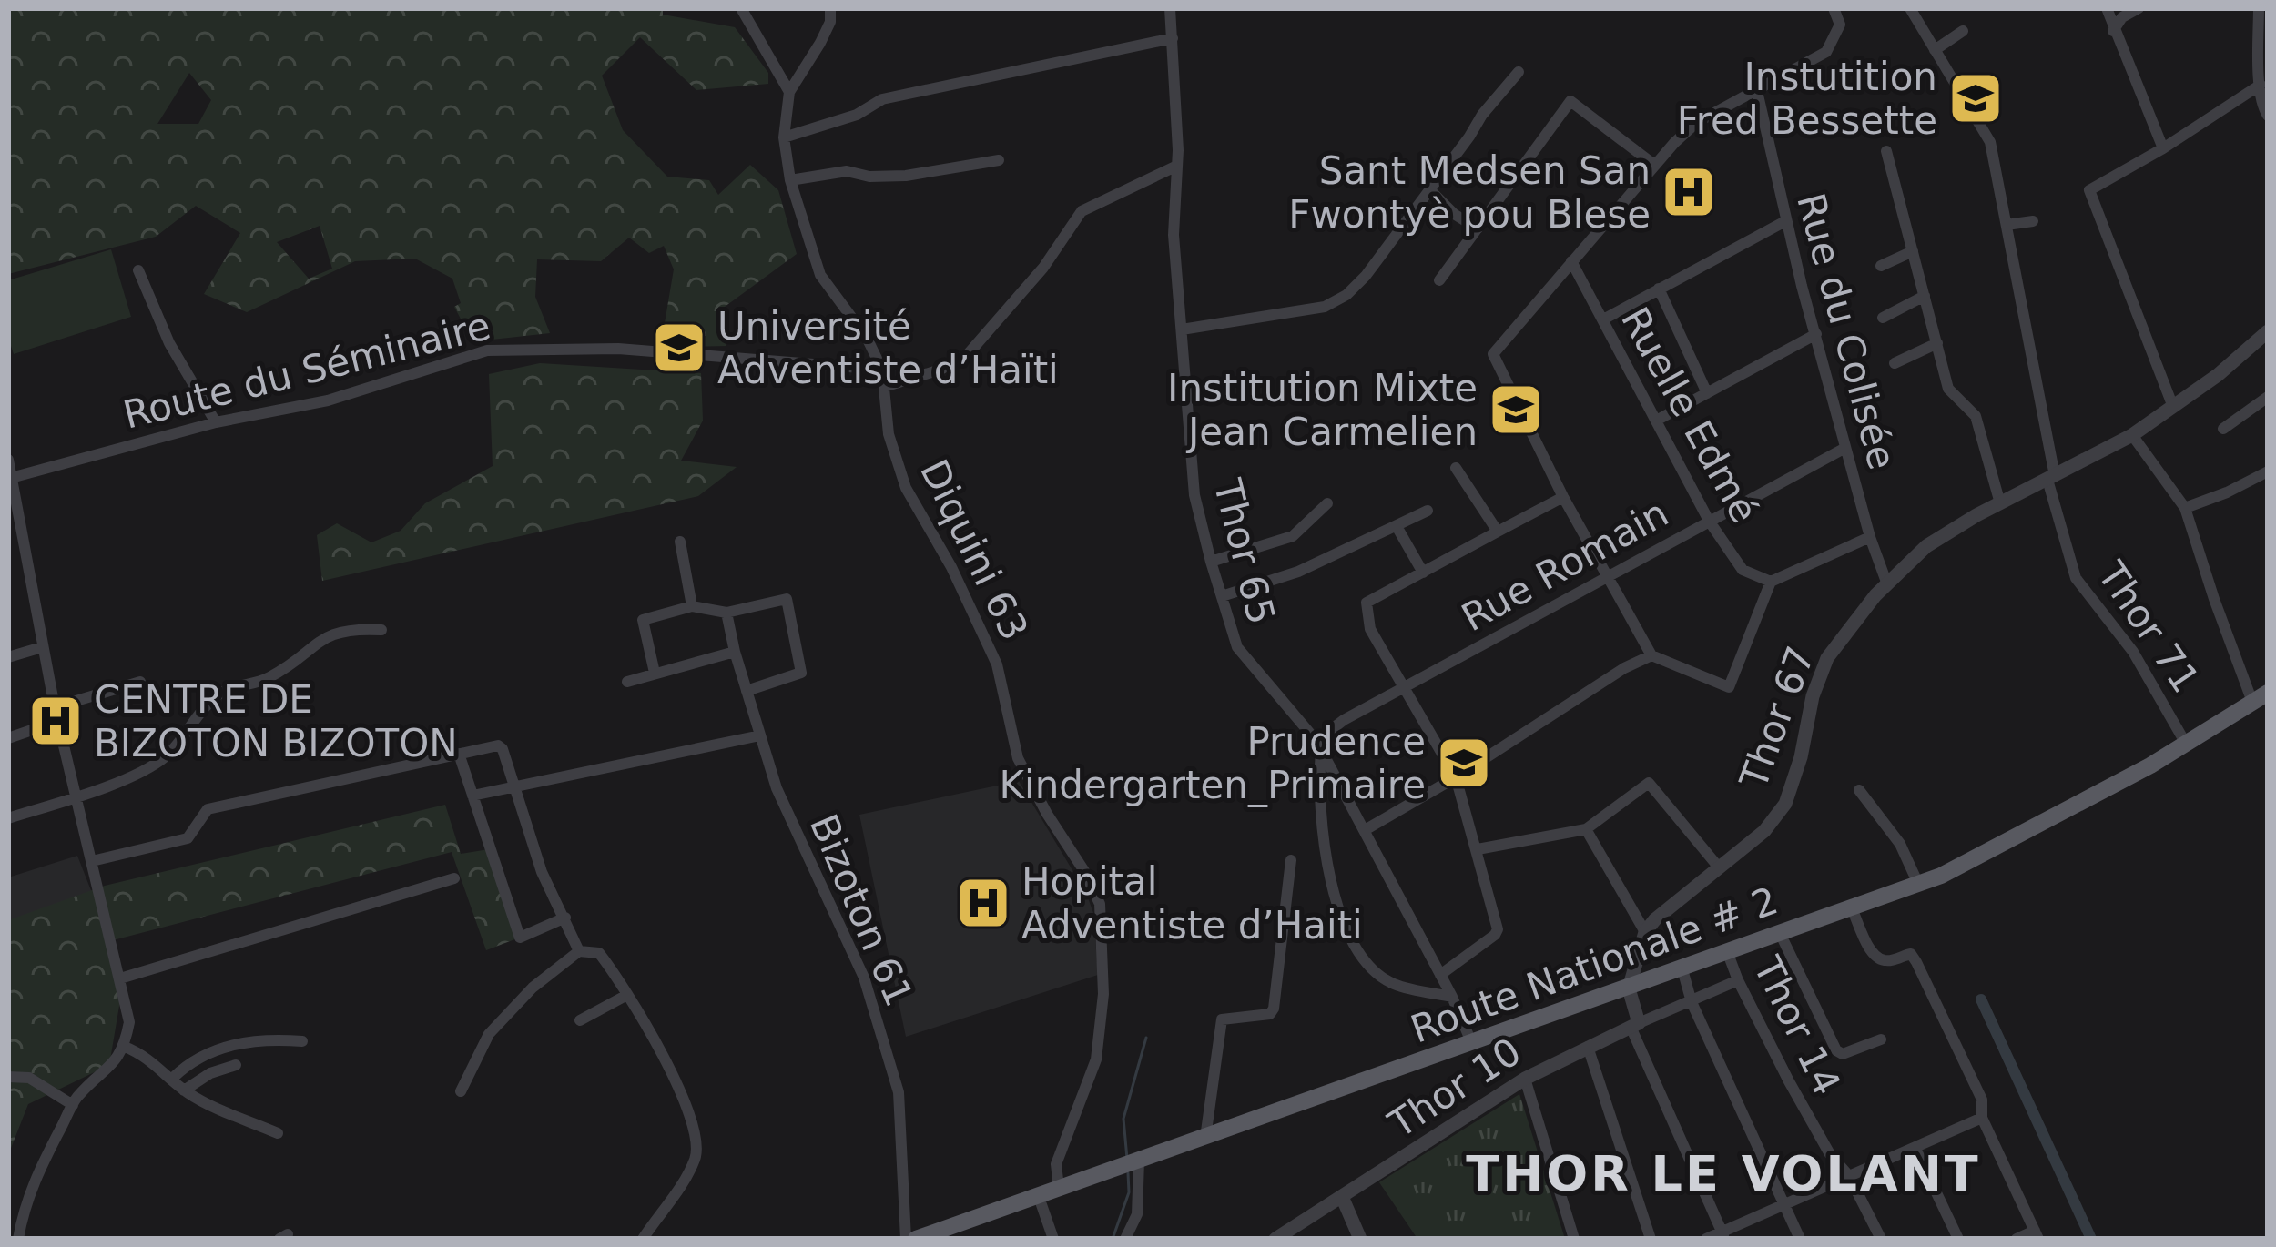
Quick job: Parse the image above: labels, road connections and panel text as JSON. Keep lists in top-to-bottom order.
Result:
{
  "streets": {
    "main road": ["Route Nationale # 2"],
    "street": [
      "Rue du Colisée",
      "Route du Séminaire",
      "Ruelle Edmé",
      "Diquini 63",
      "Thor 65",
      "Rue Romain",
      "Thor 71",
      "Thor 67",
      "Bizoton 61",
      "Thor 14",
      "Thor 10"
    ]
  },
  "crossings": [
    ["Rue du Colisée", "Rue Romain"],
    ["Rue du Colisée", "Thor 67"],
    ["Route du Séminaire", "Diquini 63"],
    ["Ruelle Edmé", "Rue Romain"],
    ["Diquini 63", "Route Nationale # 2"],
    ["Thor 65", "Rue Romain"],
    ["Thor 65", "Route Nationale # 2"],
    ["Thor 71", "Thor 67"],
    ["Thor 71", "Route Nationale # 2"],
    ["Route Nationale # 2", "Thor 14"],
    ["Thor 14", "Thor 10"]
  ],
  "districts": ["THOR LE VOLANT"],
  "places": {
    "school or university": [
      "Instutition Fred Bessette",
      "Université Adventiste d’Haïti",
      "Institution Mixte Jean Carmelien",
      "Prudence Kindergarten_Primaire"
    ],
    "hospital": ["Sant Medsen San Fwontyè pou Blese", "CENTRE DE BIZOTON BIZOTON", "Hopital Adventiste d’Haiti"]
  }
}
